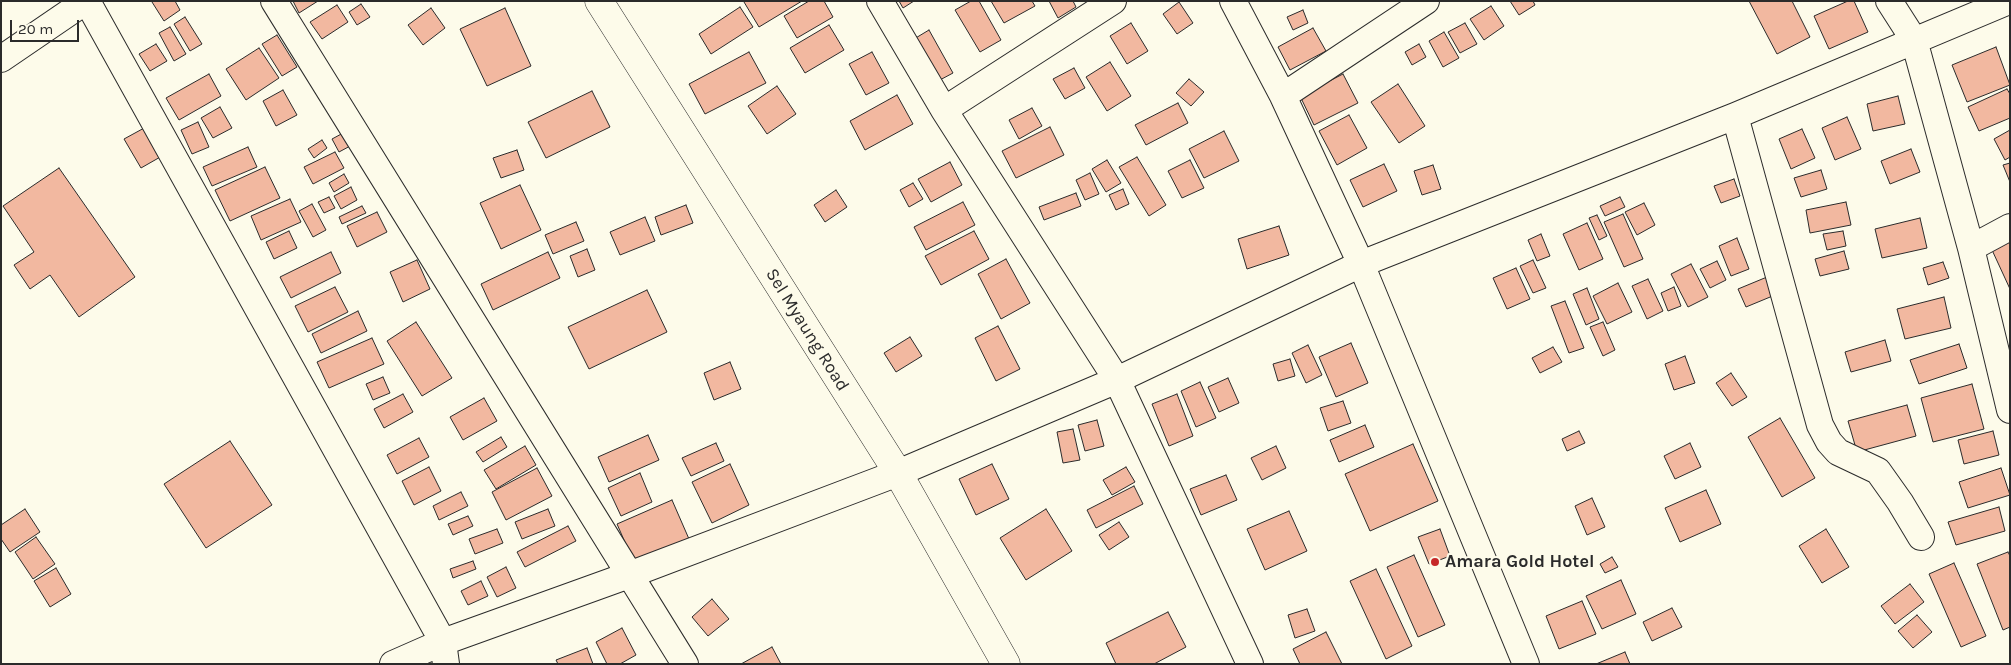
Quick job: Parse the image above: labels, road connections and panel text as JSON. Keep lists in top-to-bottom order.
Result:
{
  "streets": {
    "main road": ["Sel Myaung Road"]
  },
  "places": ["Amara Gold Hotel"],
  "scale_bar": "20 m"
}
